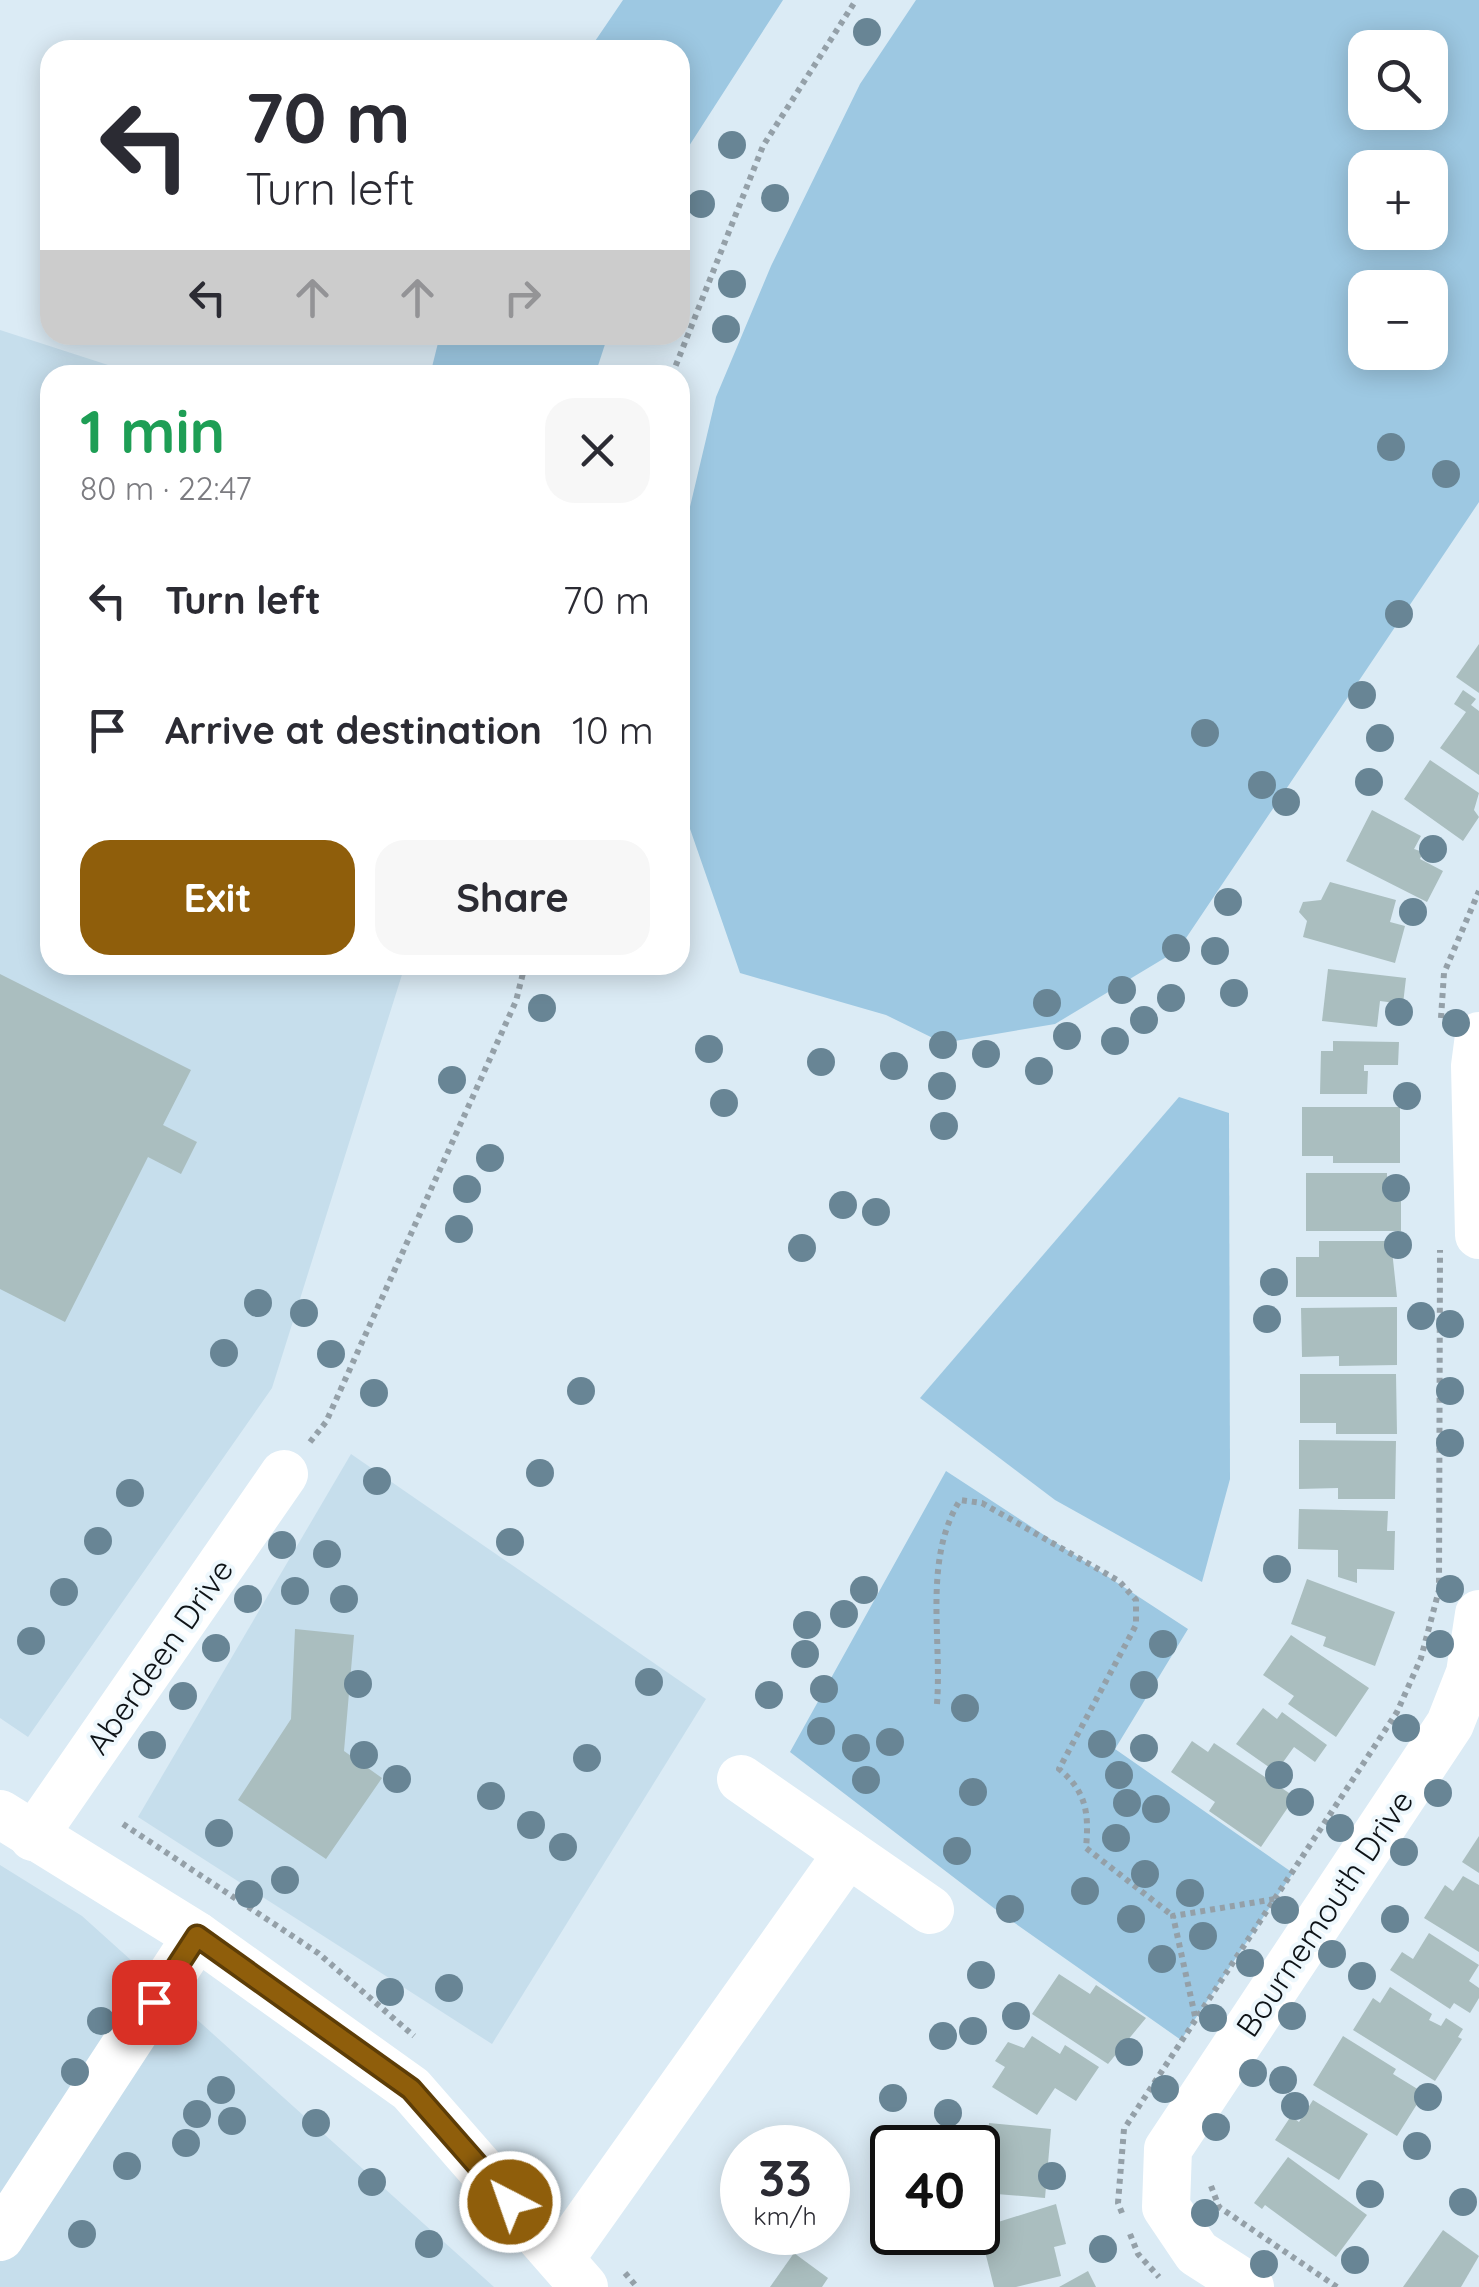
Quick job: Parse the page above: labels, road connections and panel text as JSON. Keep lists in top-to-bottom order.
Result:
{
  "streets": {
    "street": ["Aberdeen Drive", "Bournemouth Drive"]
  },
  "page": {
    "map_buttons": ["+", "−"],
    "turn": ["70 m", "Turn left"],
    "heading": ["1 min", "80 m · 22:47"],
    "list": [
      {
        "name": "Turn left",
        "value": "70 m"
      },
      {
        "name": "Arrive at destination",
        "value": "10 m"
      }
    ],
    "buttons": ["Exit", "Share"],
    "speed": "33 km/h",
    "limit": "40"
  }
}
